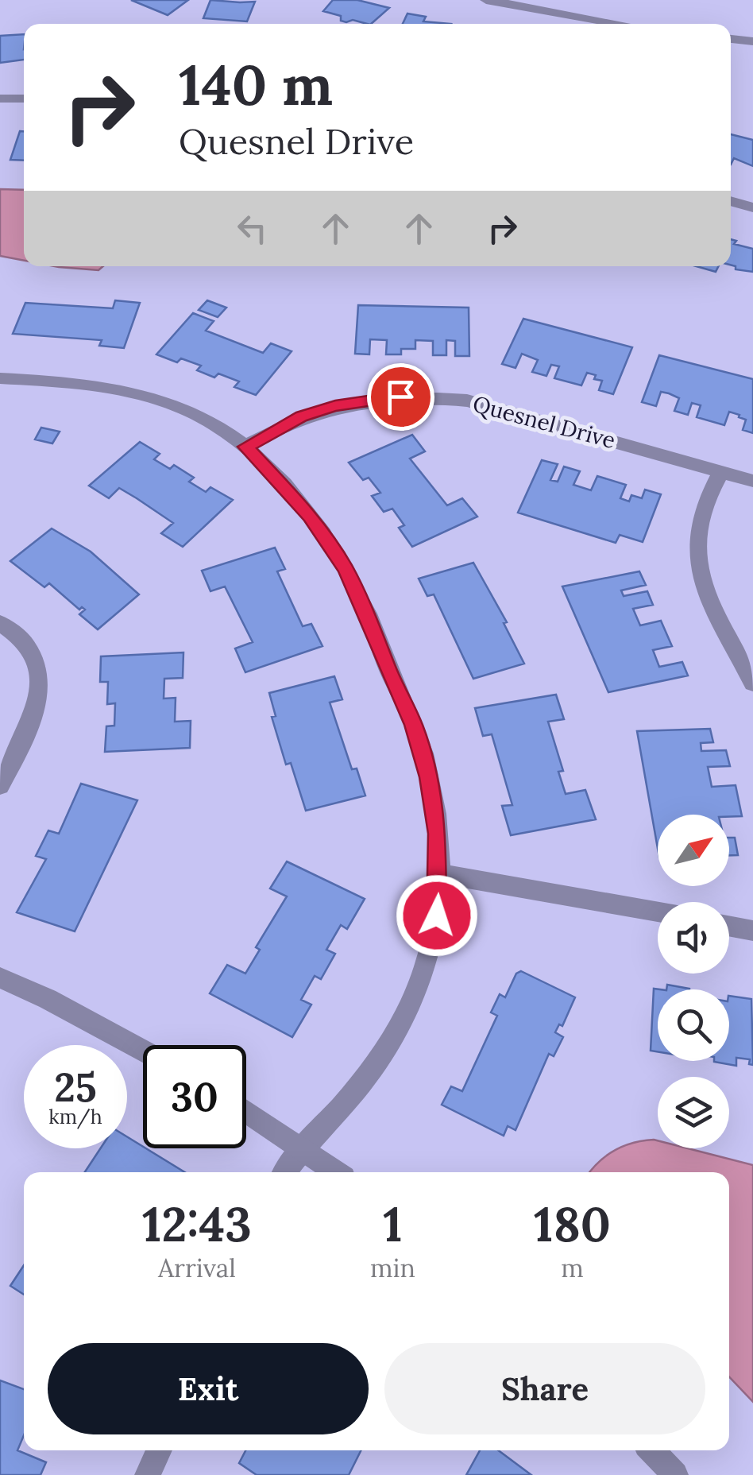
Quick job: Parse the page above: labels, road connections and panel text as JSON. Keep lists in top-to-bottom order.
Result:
{
  "streets": {
    "street": ["Quesnel Drive"]
  },
  "north": "top right",
  "page": {
    "turn": ["140 m", "Quesnel Drive"],
    "speed": "25 km/h",
    "limit": "30",
    "eta": [
      "12:43",
      "Arrival",
      "1",
      "min",
      "180",
      "m"
    ],
    "buttons": ["Exit", "Share"]
  }
}
